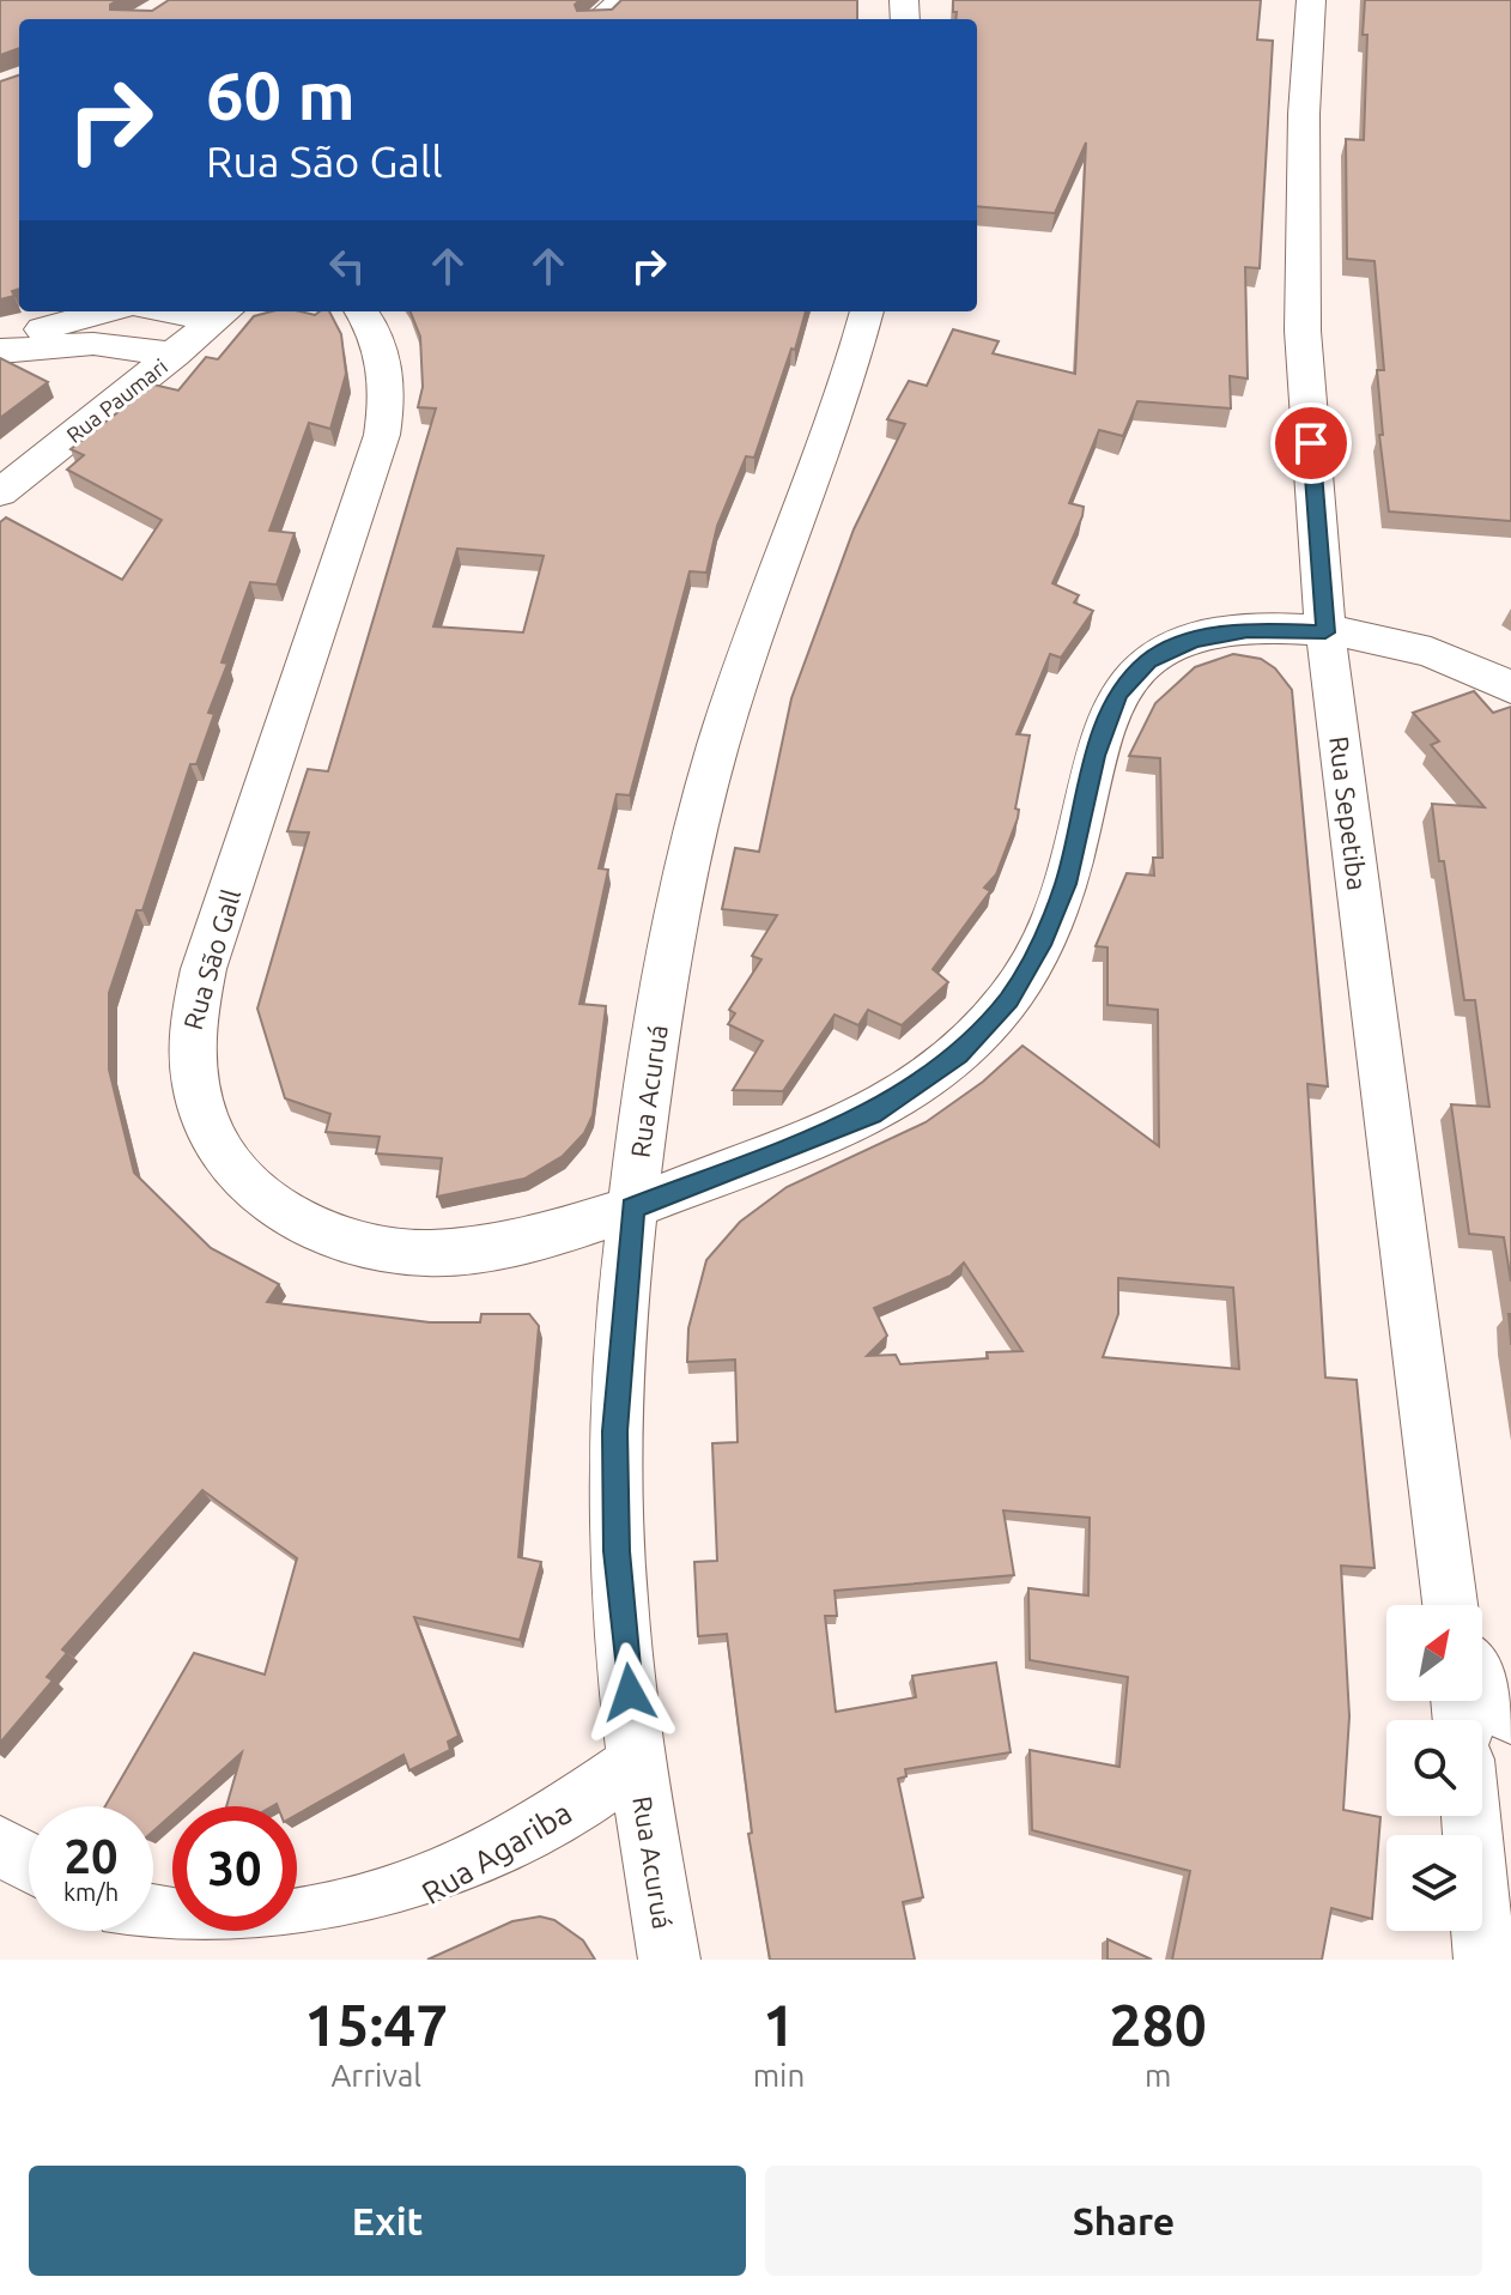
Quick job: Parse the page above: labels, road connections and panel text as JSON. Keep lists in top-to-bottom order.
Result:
{
  "streets": {
    "street": [
      "Rua Paumari",
      "Rua Sepetiba",
      "Rua São Gall",
      "Rua Acuruá",
      "Rua Agariba"
    ]
  },
  "crossings": [
    ["Rua Sepetiba", "Rua São Gall"],
    ["Rua São Gall", "Rua Acuruá"],
    ["Rua Acuruá", "Rua Agariba"]
  ],
  "north": "top right",
  "page": {
    "turn": ["60 m", "Rua São Gall"],
    "speed": "20 km/h",
    "limit": "30",
    "eta": [
      "15:47",
      "Arrival",
      "1",
      "min",
      "280",
      "m"
    ],
    "buttons": ["Exit", "Share"]
  }
}
